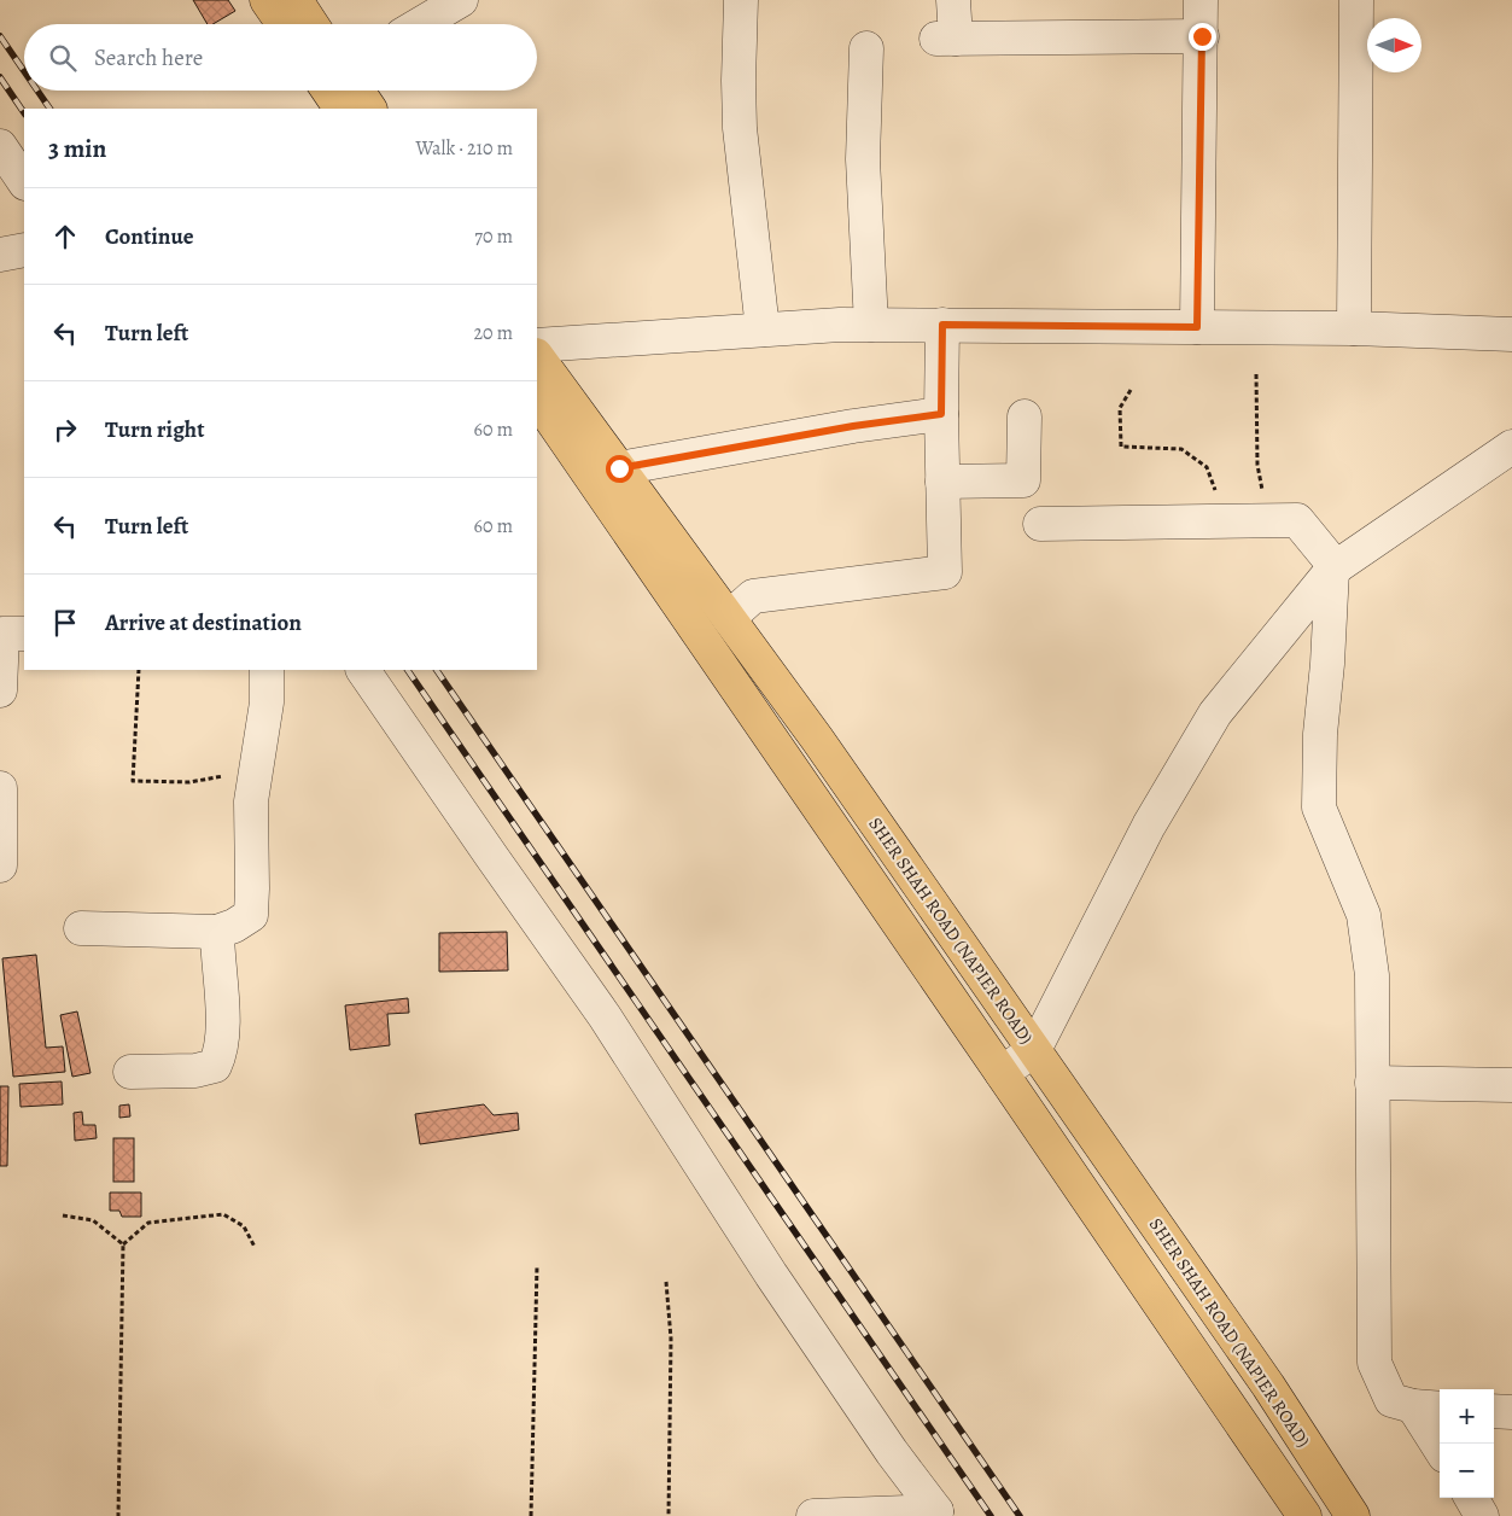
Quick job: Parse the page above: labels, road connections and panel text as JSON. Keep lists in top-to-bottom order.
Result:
{
  "streets": {
    "main road": ["SHER SHAH ROAD (NAPIER ROAD)"]
  },
  "north": "right",
  "page": {
    "search": "Search here",
    "heading": ["3 min", "Walk · 210 m"],
    "list": [
      ["Continue", "70 m"],
      ["Turn left", "20 m"],
      ["Turn right", "60 m"],
      ["Turn left", "60 m"],
      "Arrive at destination"
    ],
    "map_buttons": ["+", "−"]
  }
}
